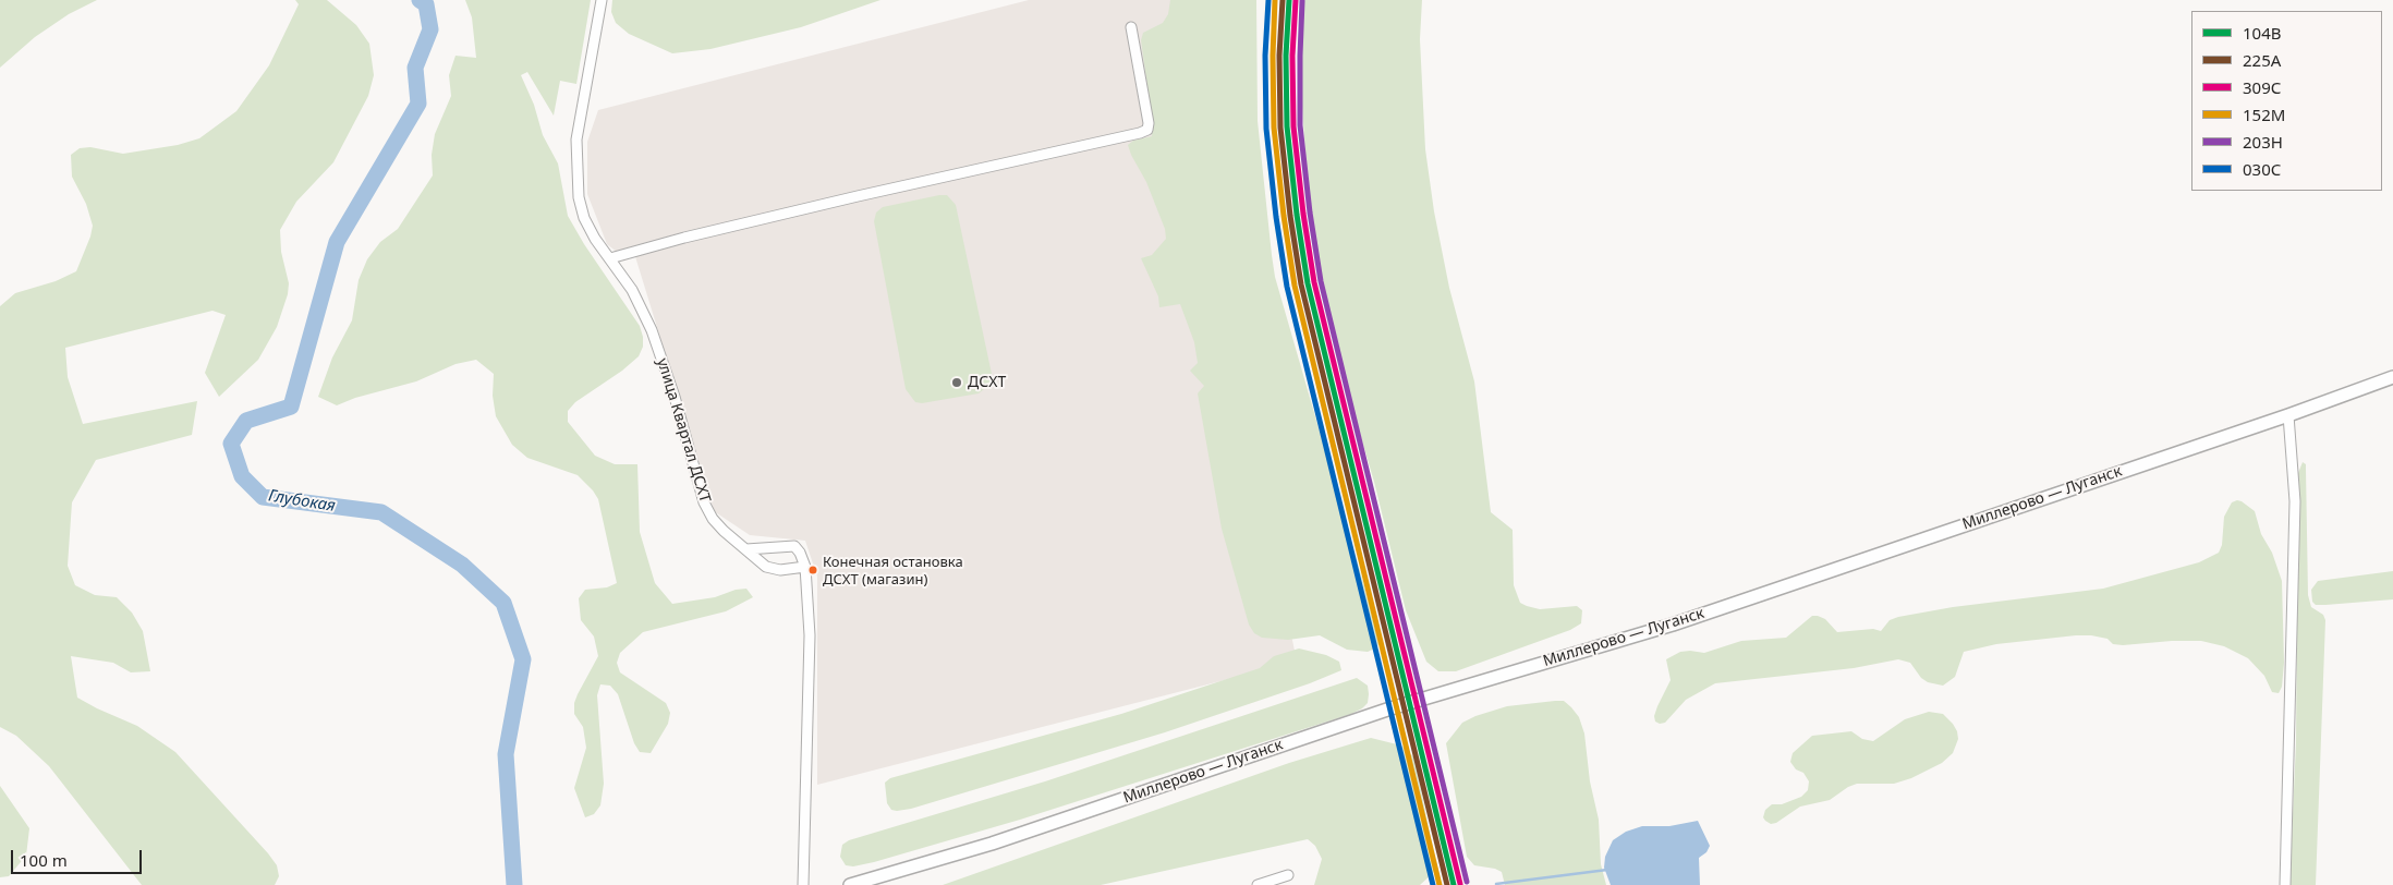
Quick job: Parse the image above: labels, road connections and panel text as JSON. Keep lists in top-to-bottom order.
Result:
{
  "streets": {
    "main road": ["Миллерово — Луганск"],
    "street": ["улица Квартал ДСХТ"]
  },
  "water": ["Глубокая"],
  "places": ["ДСХТ", "Конечная остановка ДСХТ (магазин)"],
  "lines": [
    "transit line 104В",
    "transit line 225А",
    "transit line 309С",
    "transit line 152М",
    "transit line 030C",
    "transit line 203Н"
  ],
  "legend": [
    "104В",
    "225А",
    "309С",
    "152М",
    "203Н",
    "030C"
  ],
  "scale_bar": "100 m"
}
